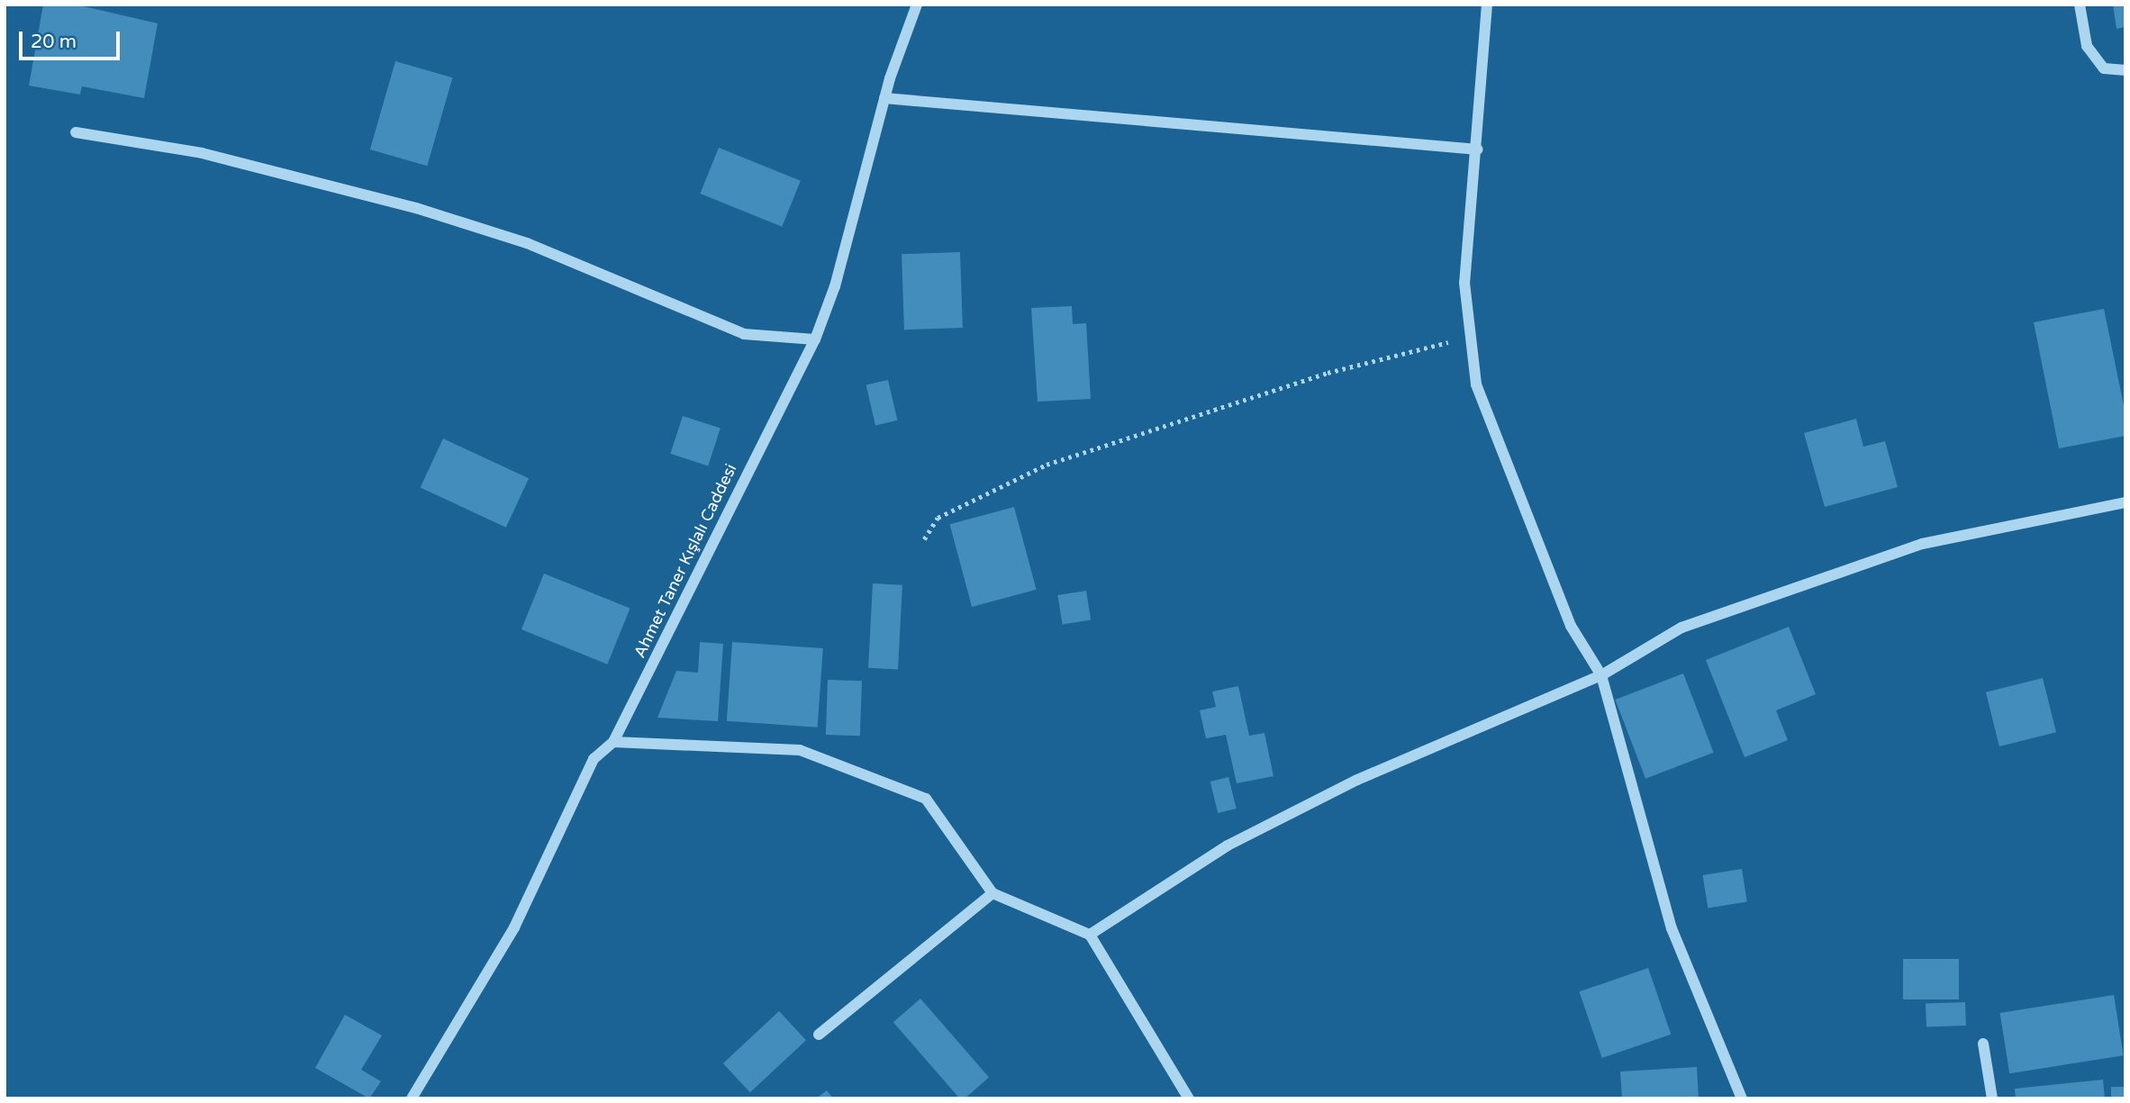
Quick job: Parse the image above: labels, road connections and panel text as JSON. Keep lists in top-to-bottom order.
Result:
{
  "streets": {
    "street": ["Ahmet Taner Kışlalı Caddesi"]
  },
  "scale_bar": "20 m"
}
